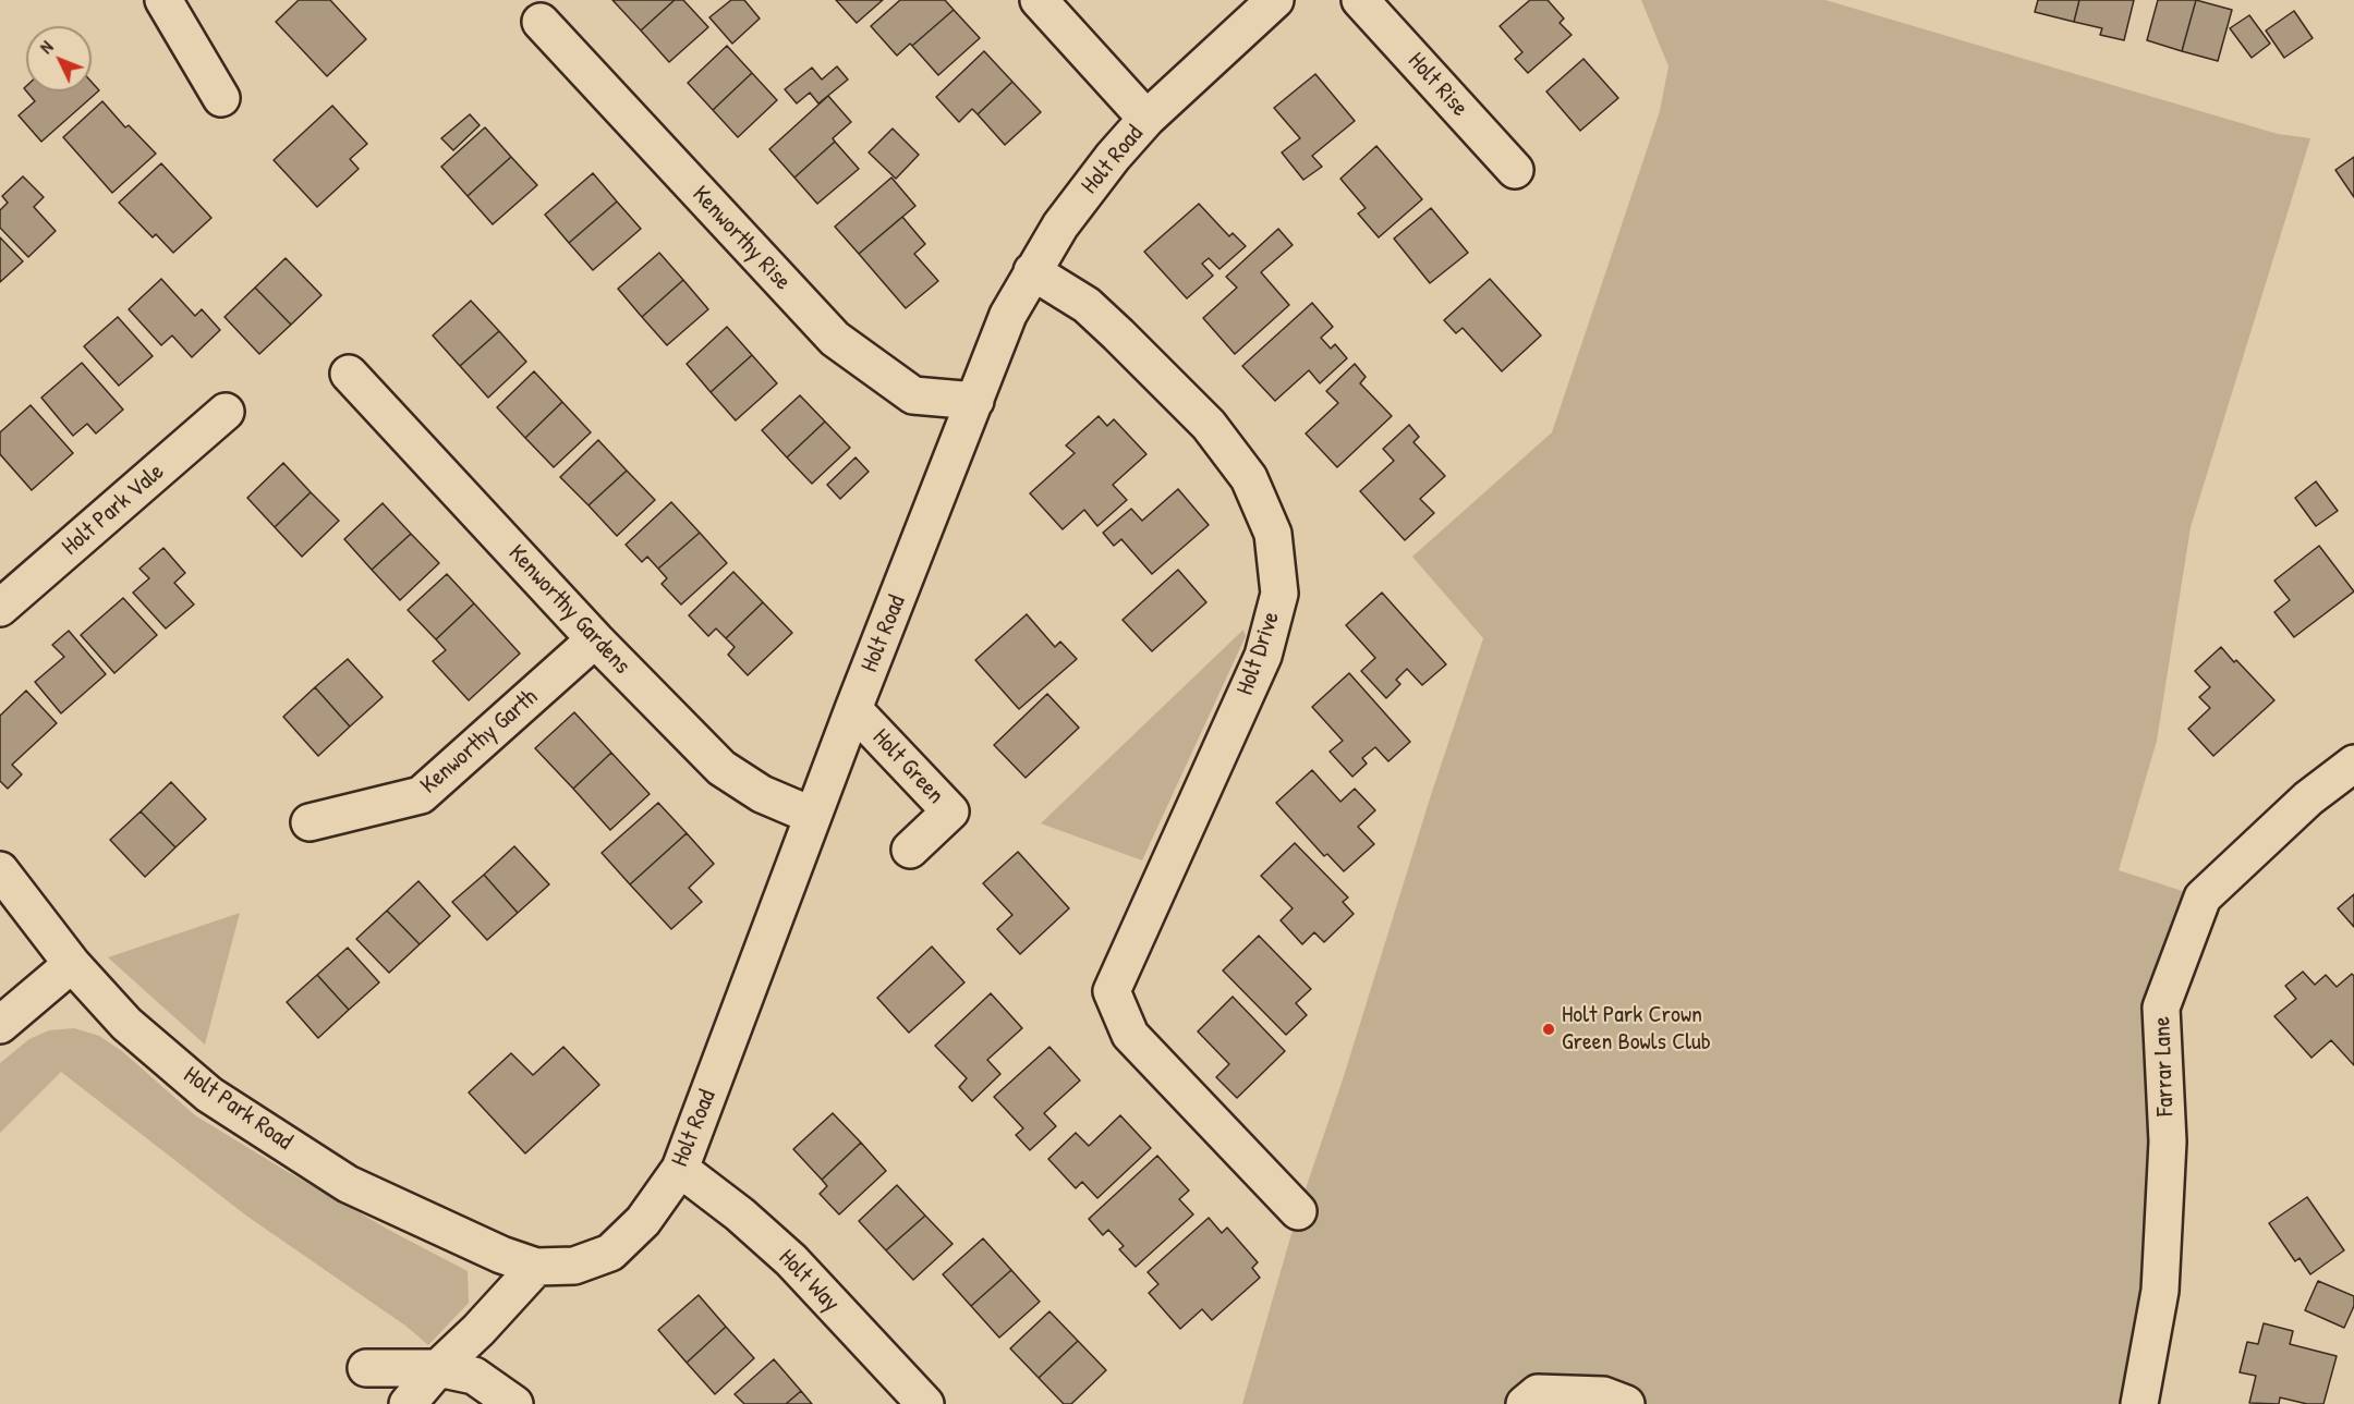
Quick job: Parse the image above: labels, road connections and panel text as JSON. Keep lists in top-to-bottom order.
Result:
{
  "streets": {
    "street": [
      "Holt Rise",
      "Holt Road",
      "Kenworthy Rise",
      "Holt Park Vale",
      "Kenworthy Gardens",
      "Holt Drive",
      "Kenworthy Garth",
      "Holt Green",
      "Farrar Lane",
      "Holt Park Road",
      "Holt Way"
    ]
  },
  "crossings": [
    ["Holt Road", "Kenworthy Rise"],
    ["Holt Road", "Kenworthy Gardens"],
    ["Holt Road", "Holt Drive"],
    ["Holt Road", "Holt Green"],
    ["Holt Road", "Holt Park Road"],
    ["Holt Road", "Holt Way"],
    ["Kenworthy Gardens", "Kenworthy Garth"]
  ],
  "places": ["Holt Park Crown Green Bowls Club"],
  "north": "top left"
}
